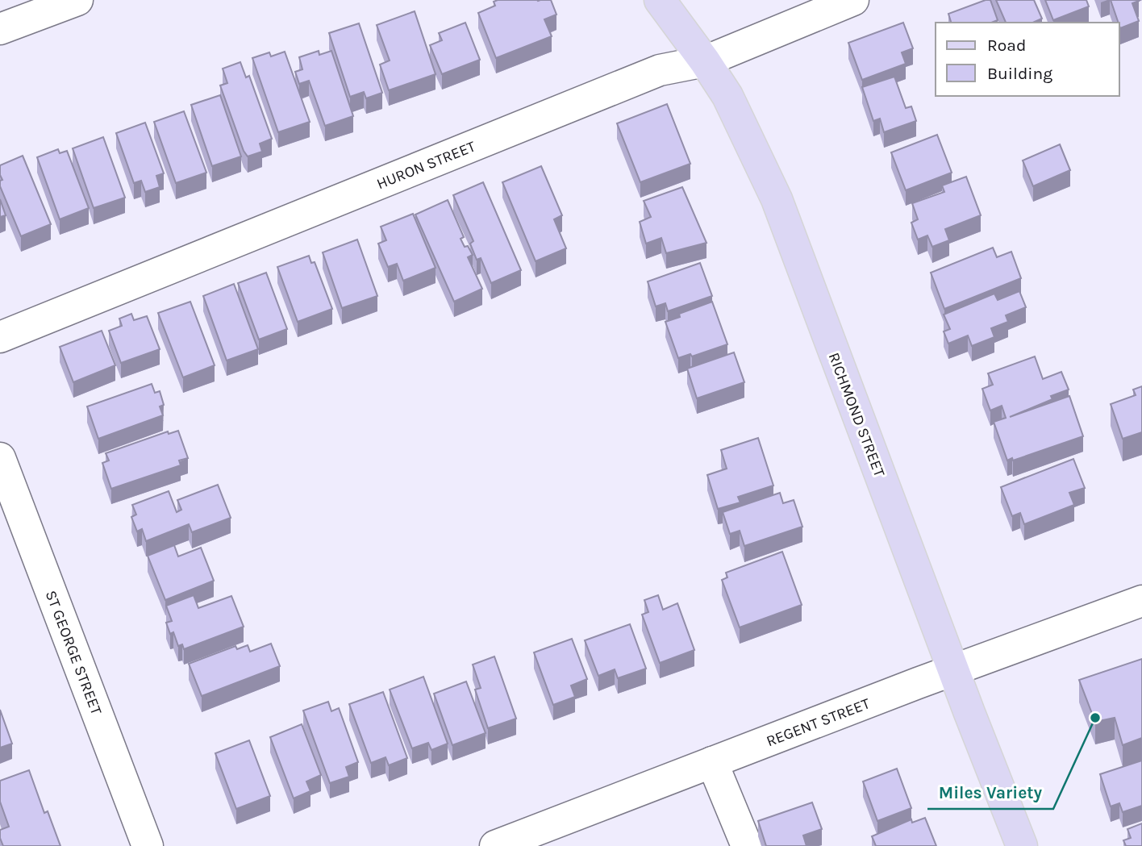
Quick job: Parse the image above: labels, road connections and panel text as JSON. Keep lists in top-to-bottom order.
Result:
{
  "streets": {
    "main road": ["RICHMOND STREET"],
    "street": ["HURON STREET", "ST GEORGE STREET", "REGENT STREET"]
  },
  "crossings": [
    ["HURON STREET", "RICHMOND STREET"],
    ["RICHMOND STREET", "REGENT STREET"]
  ],
  "places": ["Miles Variety"],
  "legend": ["Road", "Building"]
}
